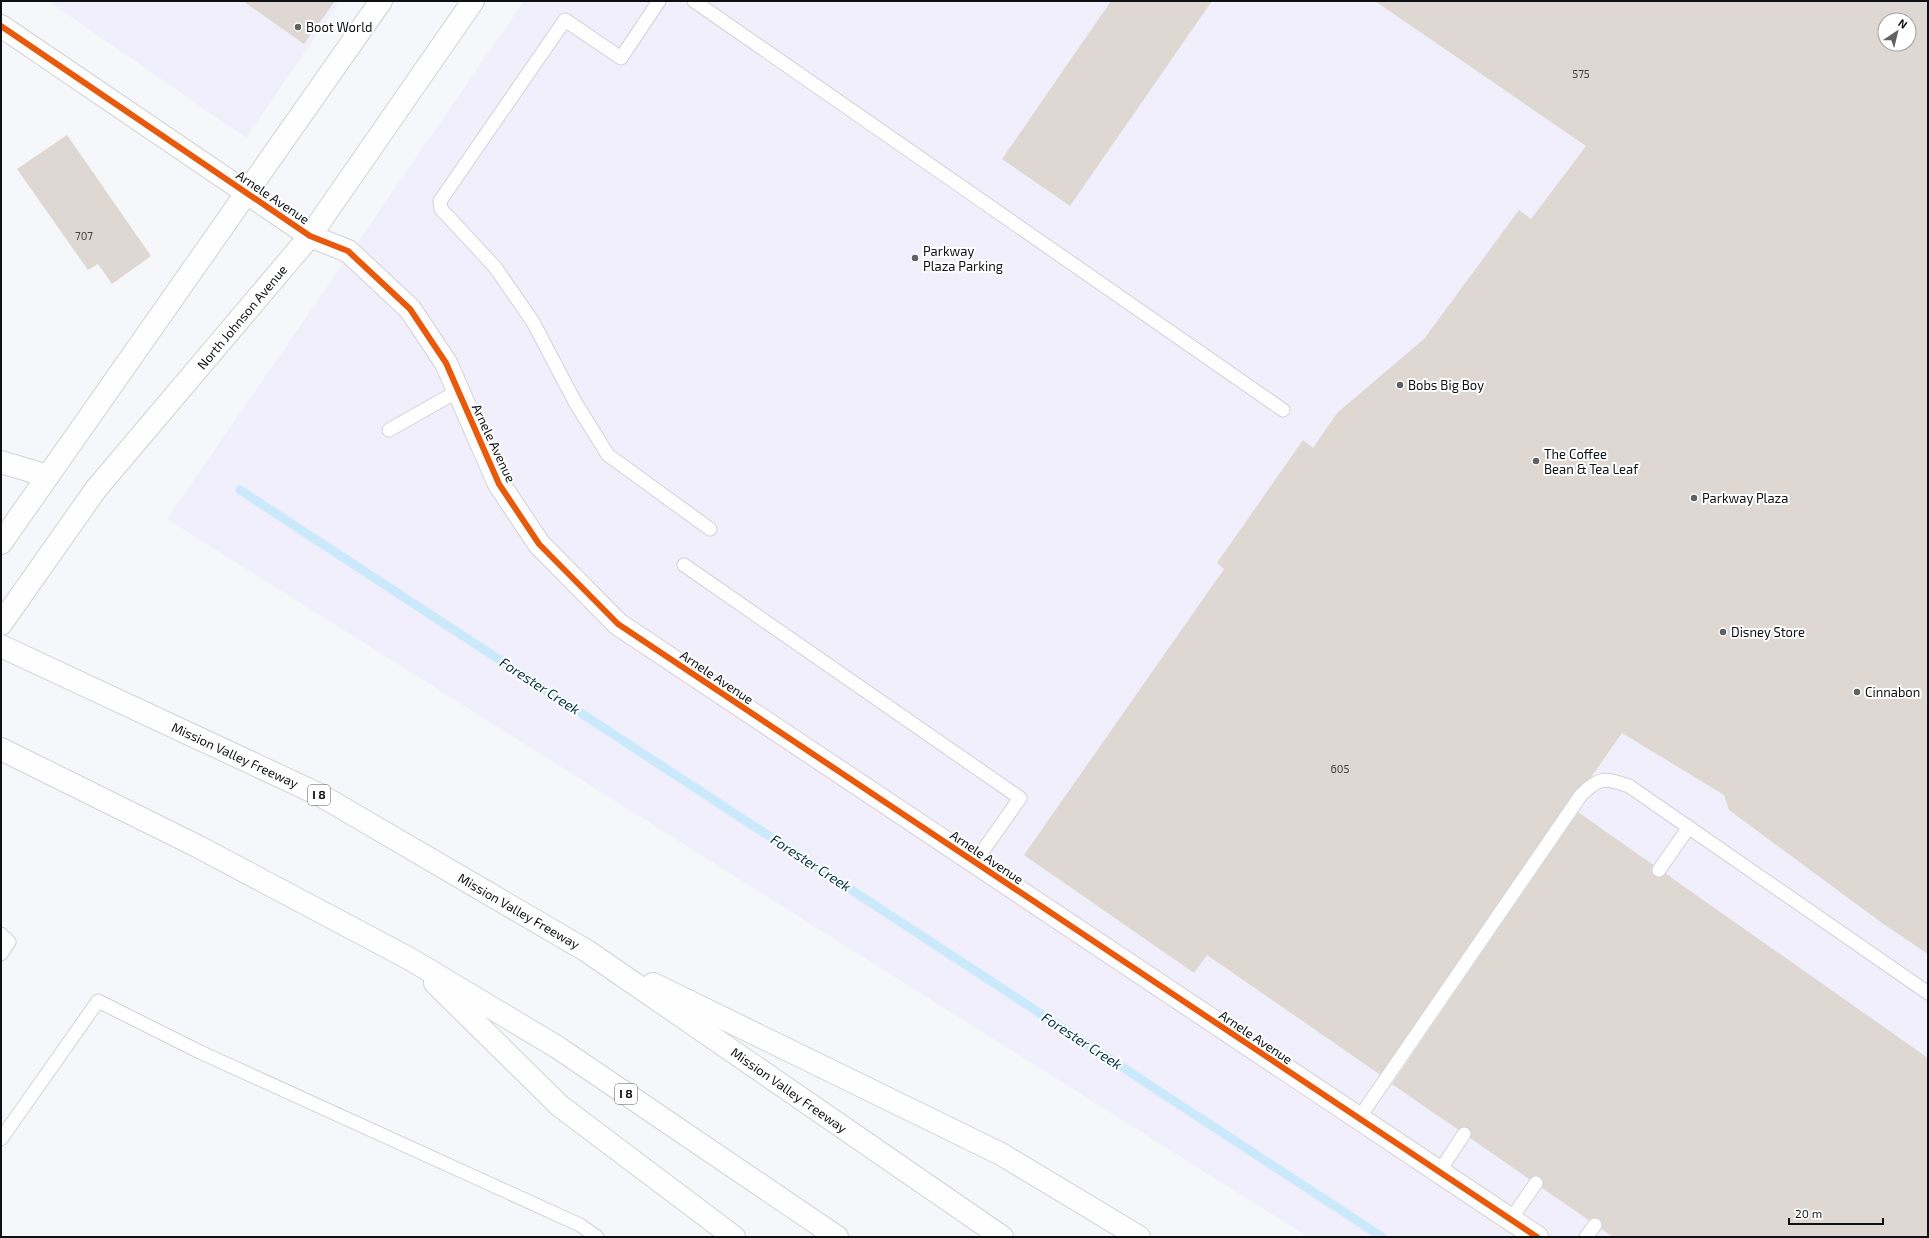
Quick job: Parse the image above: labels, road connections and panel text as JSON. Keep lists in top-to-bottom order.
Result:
{
  "streets": {
    "main road": [
      "Arnele Avenue",
      "North Johnson Avenue",
      "Mission Valley Freeway",
      "I 8"
    ]
  },
  "crossings": [
    ["Arnele Avenue", "North Johnson Avenue"]
  ],
  "water": ["Forester Creek"],
  "places": [
    "Boot World",
    "Parkway Plaza Parking",
    "Bobs Big Boy",
    "The Coffee Bean & Tea Leaf",
    "Parkway Plaza",
    "Disney Store",
    "Cinnabon"
  ],
  "house_numbers": ["575", "707", "605"],
  "scale_bar": "20 m",
  "north": "top right"
}
